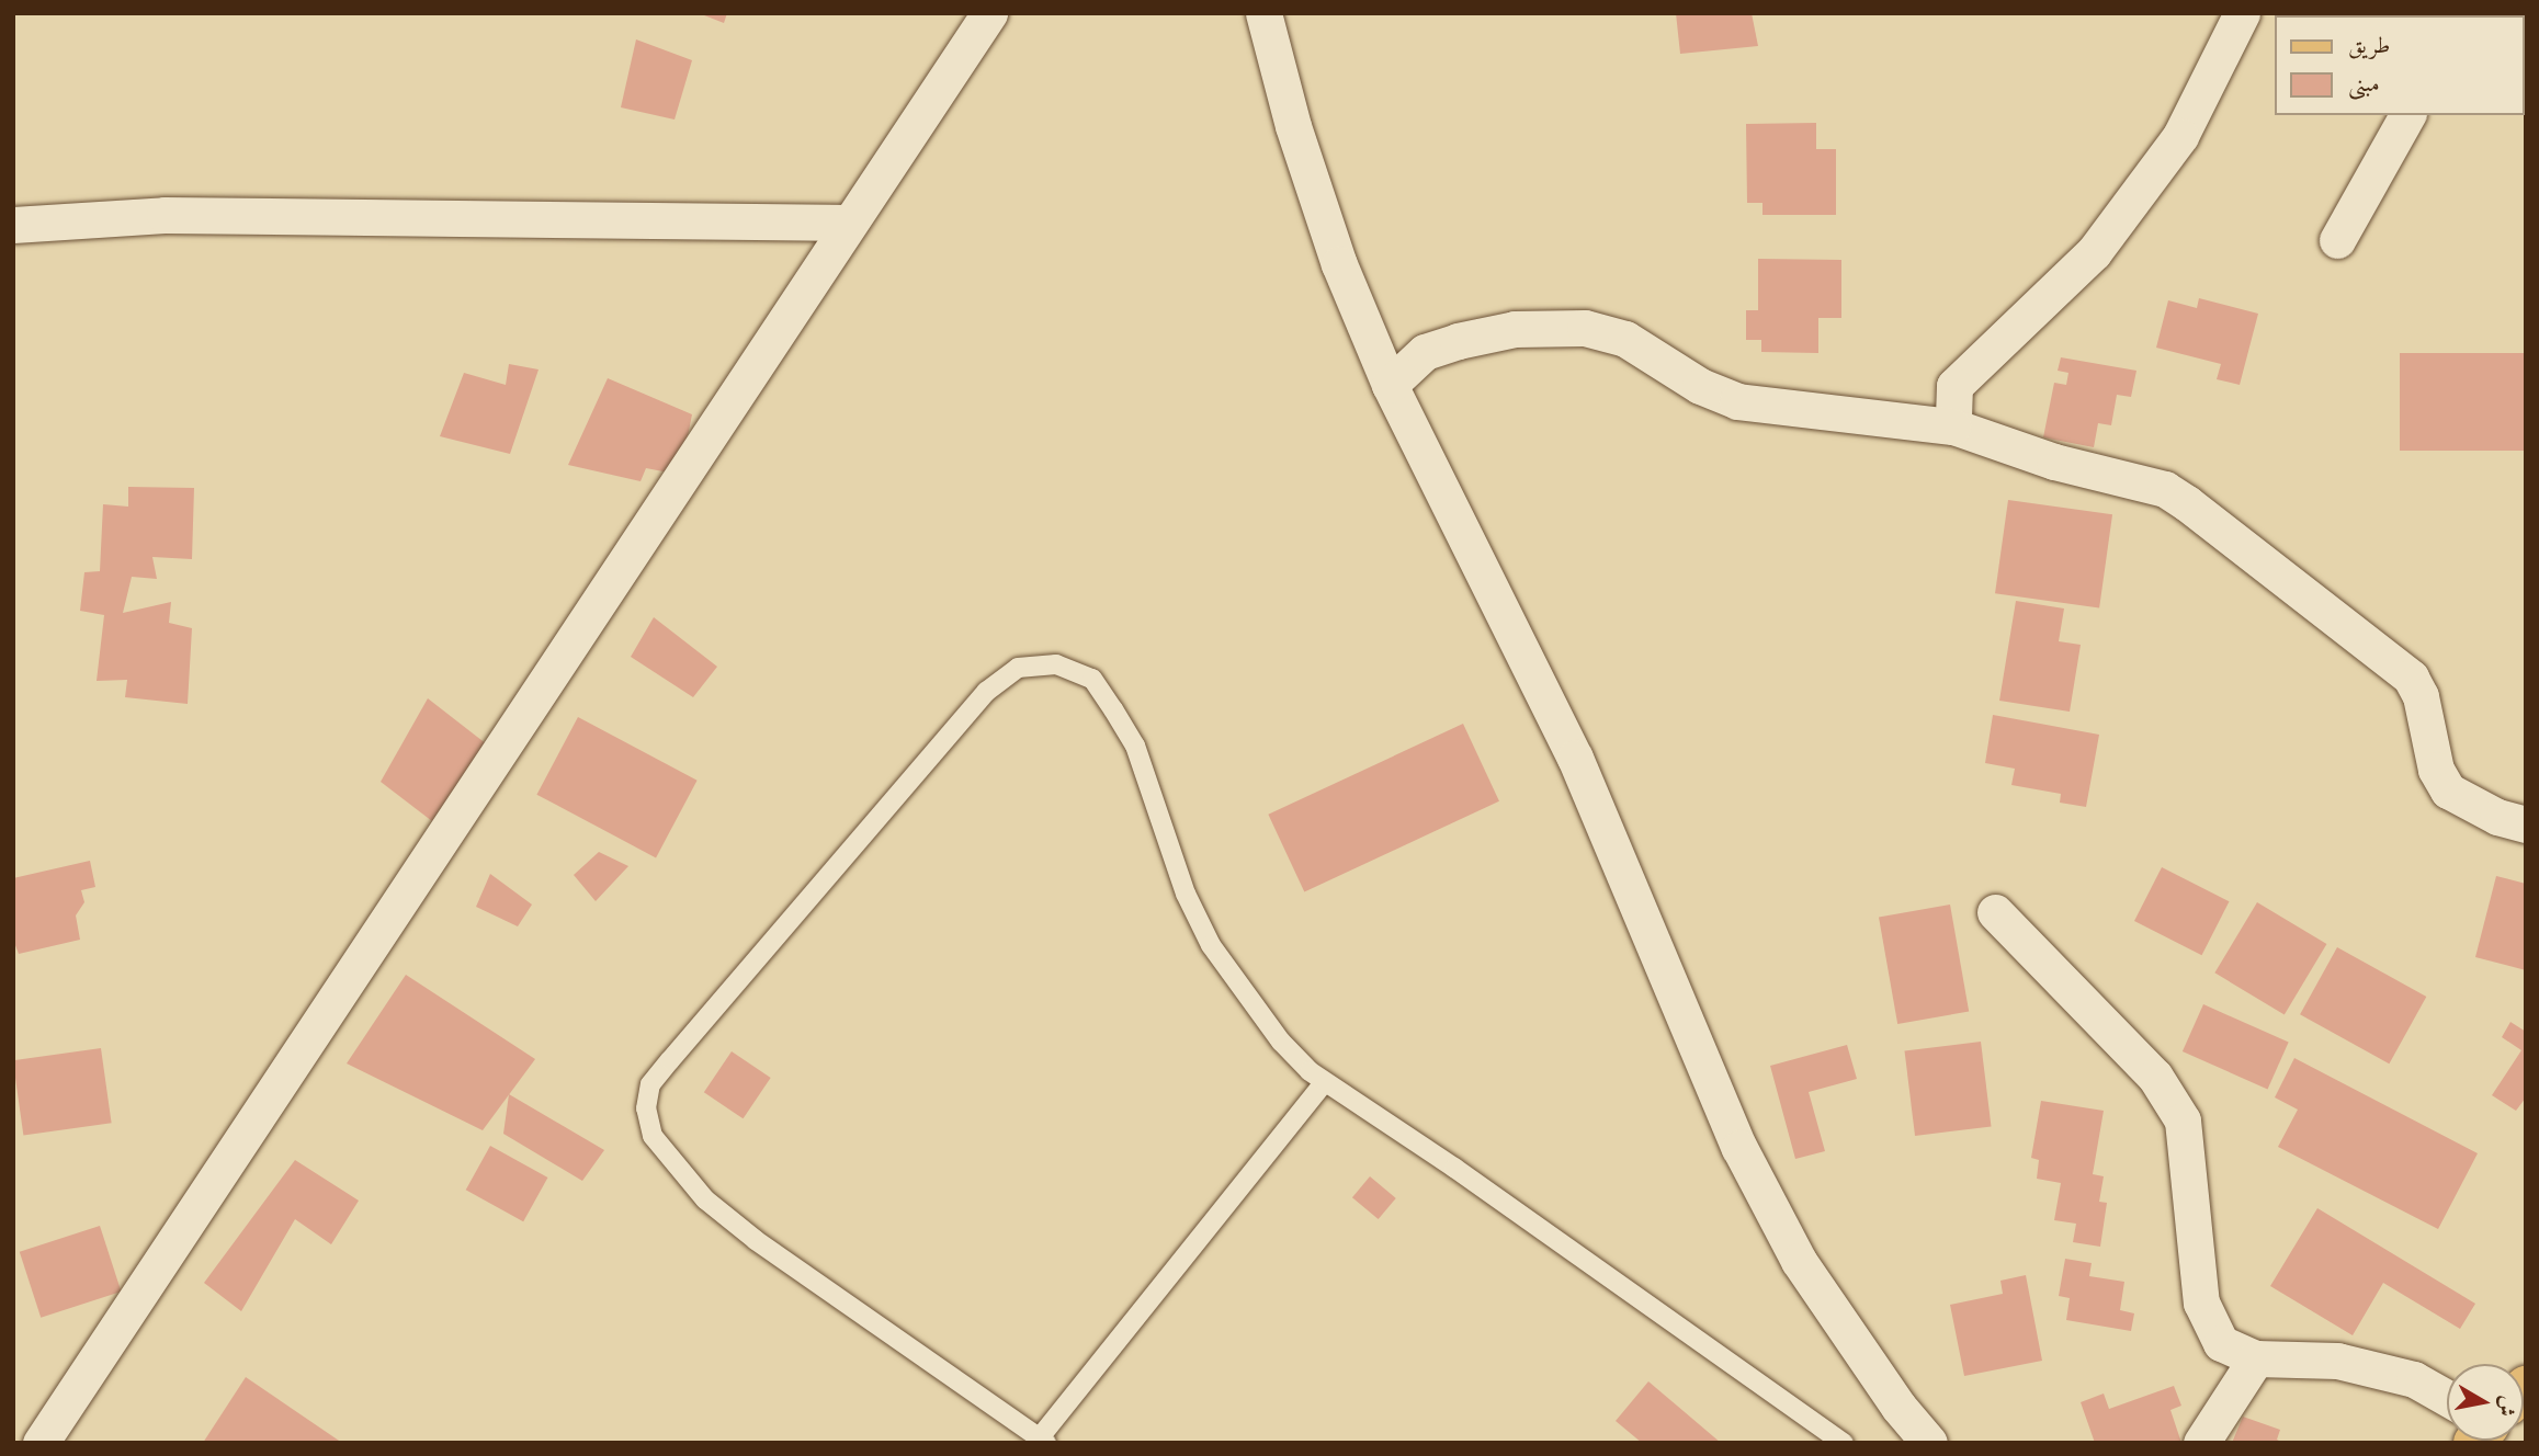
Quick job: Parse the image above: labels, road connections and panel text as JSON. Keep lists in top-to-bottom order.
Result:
{
  "legend": ["طريق", "مبنى"],
  "north": "right"
}
